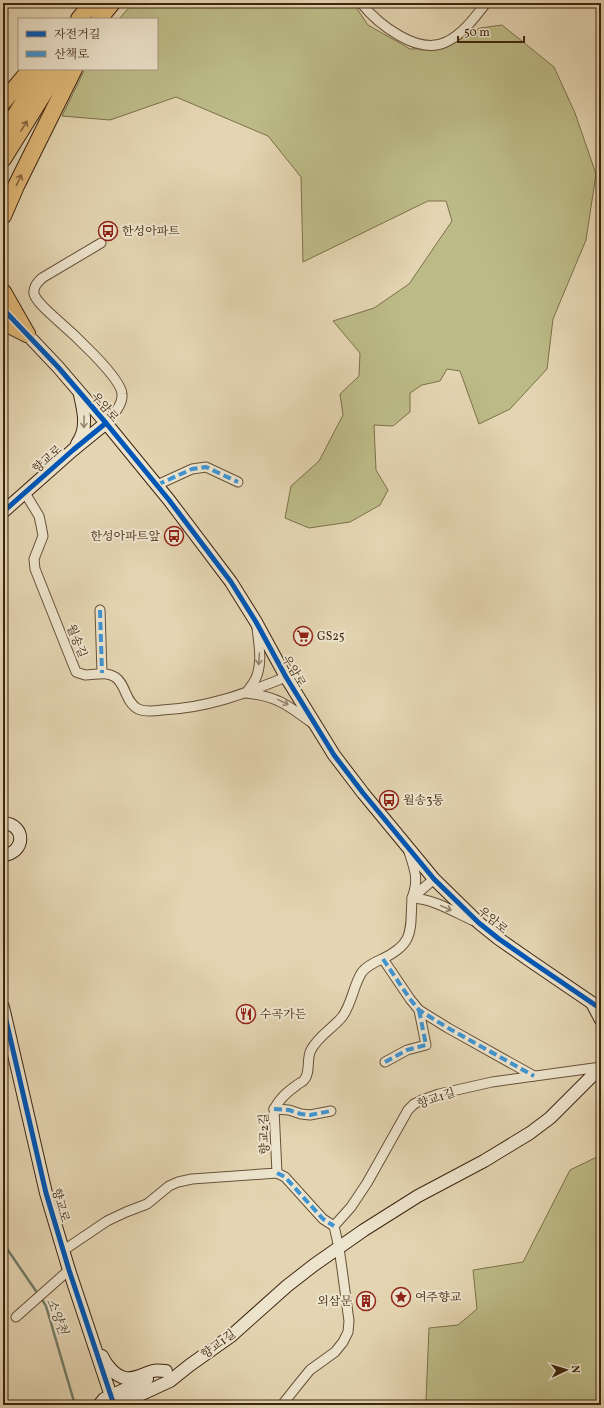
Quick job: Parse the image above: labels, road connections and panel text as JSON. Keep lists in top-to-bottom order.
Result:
{
  "streets": {
    "street": [
      "우암로",
      "향교로",
      "월송길",
      "향교1길",
      "향교2길"
    ]
  },
  "crossings": [
    ["우암로", "향교로"],
    ["우암로", "월송길"],
    ["우암로", "향교2길"],
    ["향교로", "월송길"],
    ["향교로", "향교1길"]
  ],
  "water": ["소양천"],
  "places": {
    "bus stop": ["한성아파트", "한성아파트앞", "월송3통"],
    "supermarket": ["GS25"],
    "restaurant": ["수곡가든"],
    "place": ["여주향교"],
    "building": ["외삼문"]
  },
  "legend": ["자전거길", "산책로"],
  "scale_bar": "50 m",
  "north": "right"
}
